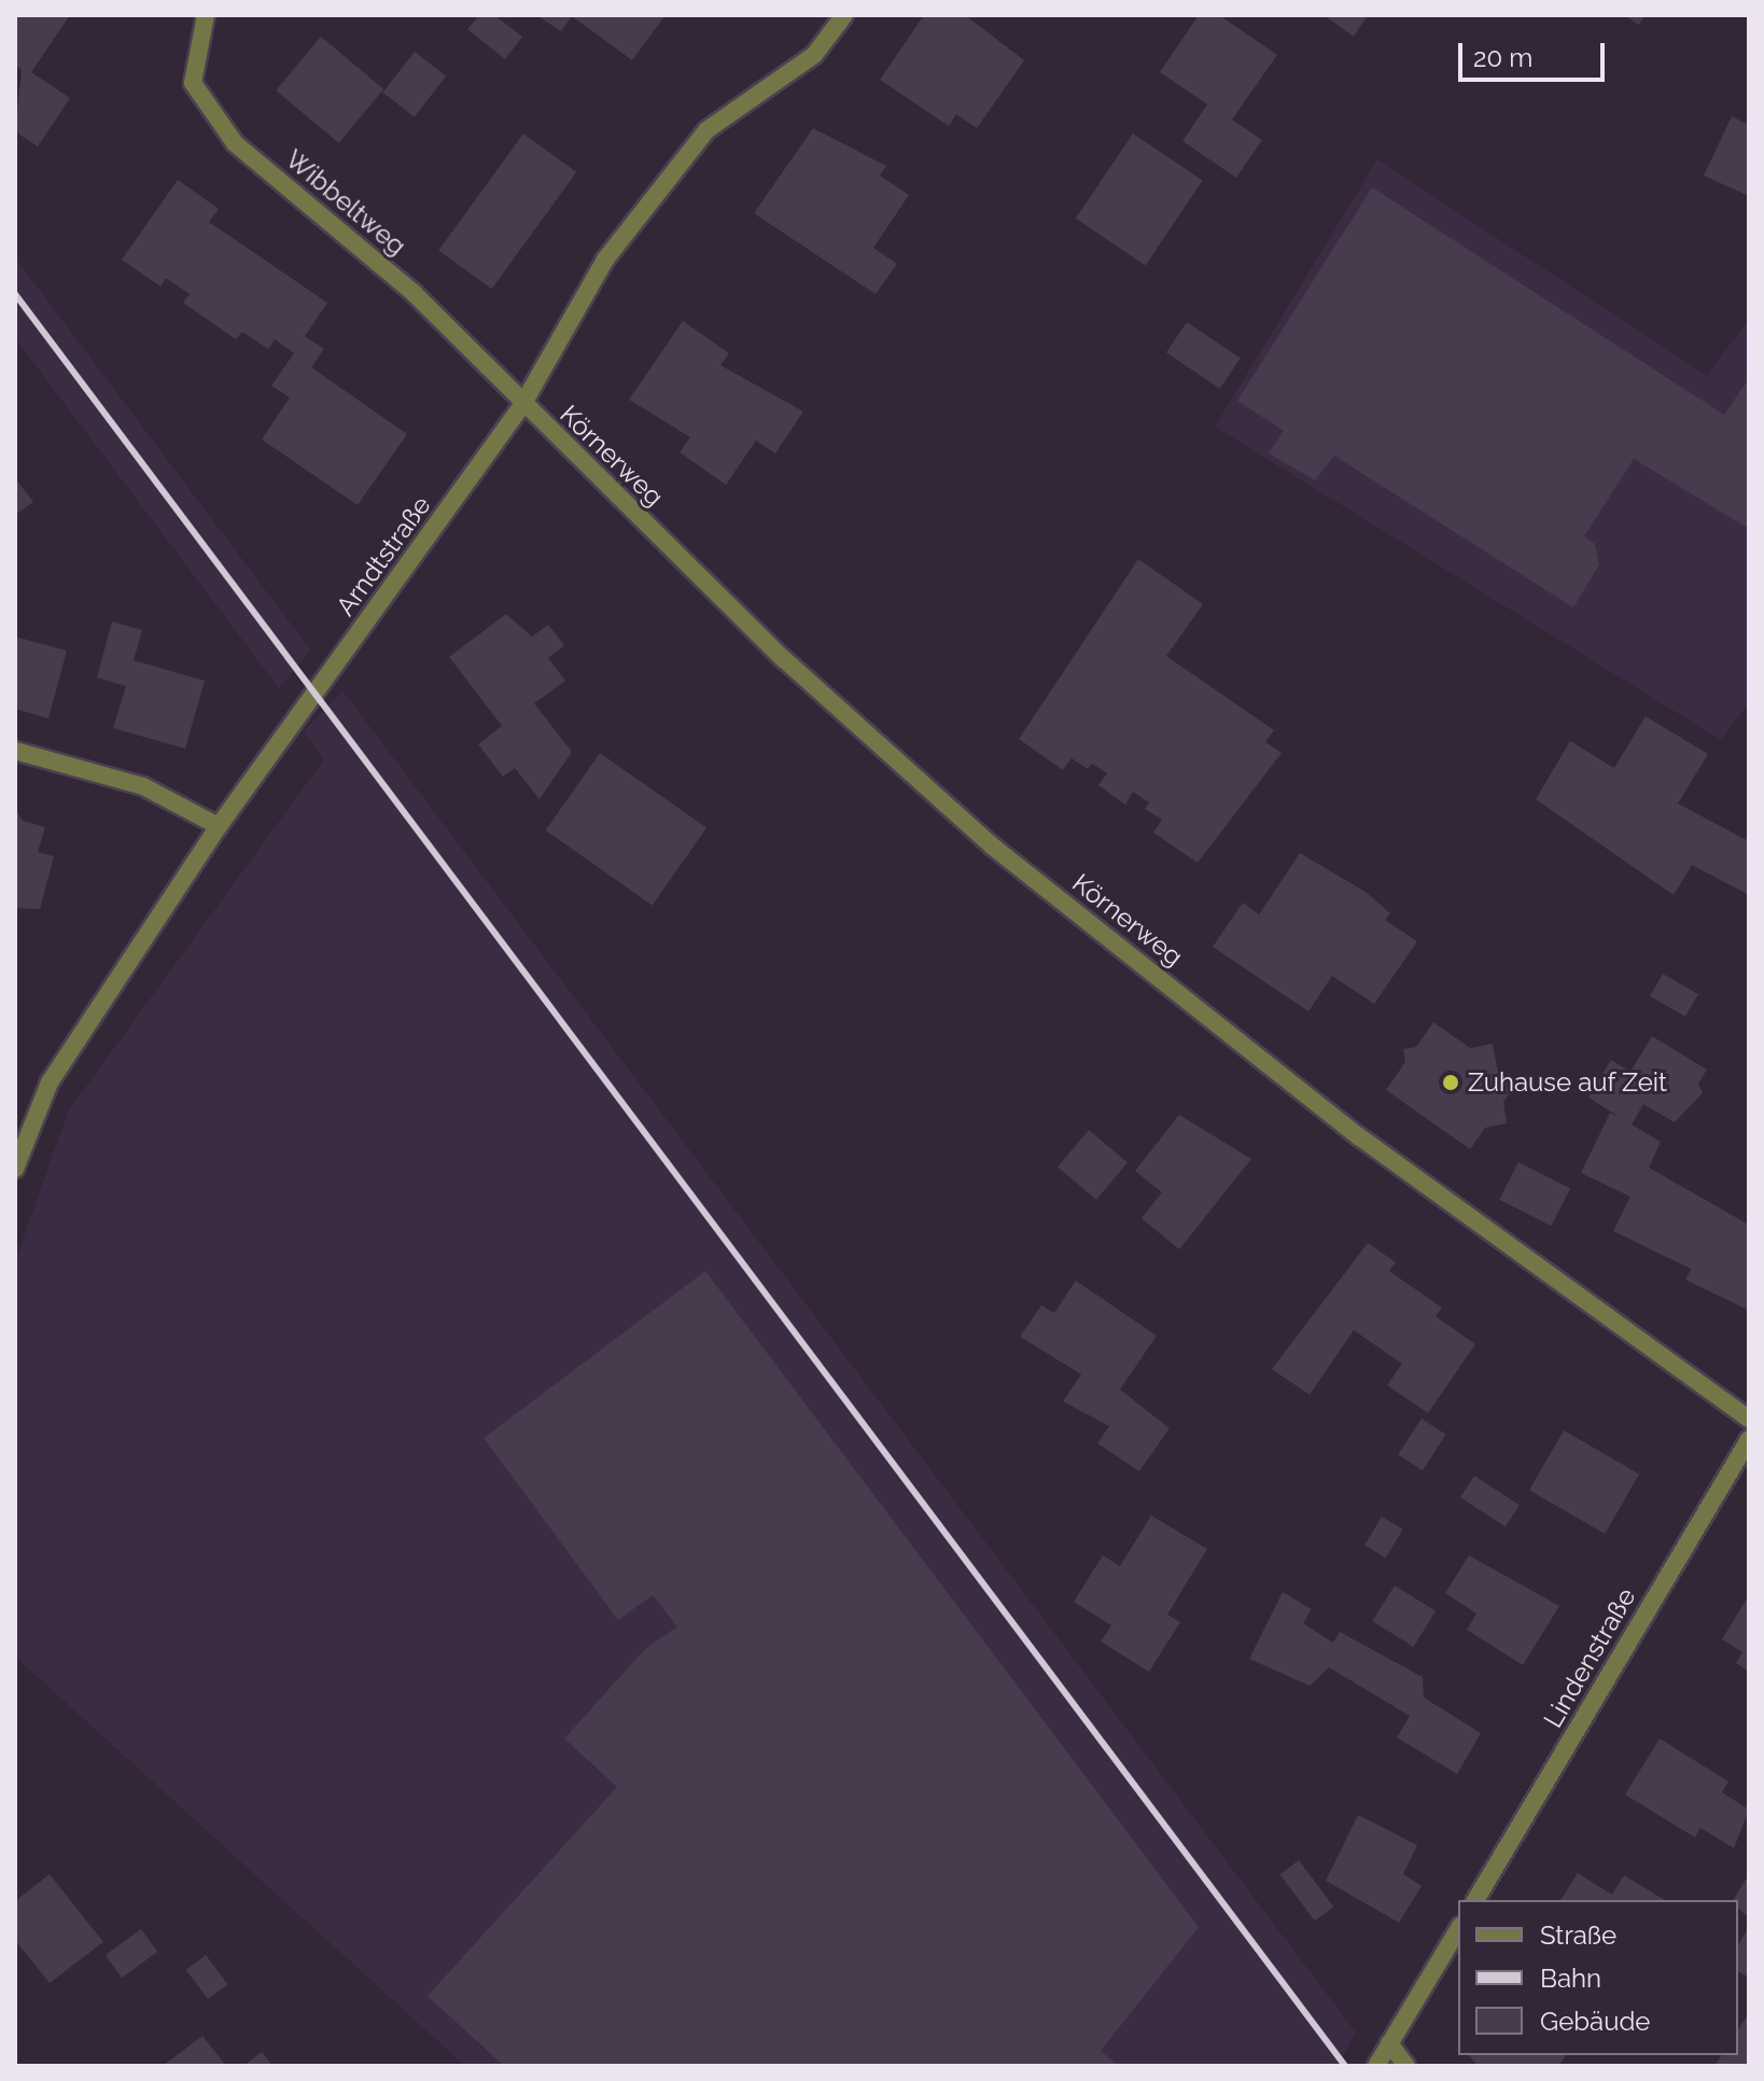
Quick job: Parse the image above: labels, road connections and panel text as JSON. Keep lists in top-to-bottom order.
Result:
{
  "streets": {
    "street": [
      "Wibbeltweg",
      "Körnerweg",
      "Arndtstraße",
      "Lindenstraße"
    ]
  },
  "crossings": [
    ["Wibbeltweg", "Körnerweg"],
    ["Wibbeltweg", "Arndtstraße"],
    ["Körnerweg", "Arndtstraße"]
  ],
  "places": ["Zuhause auf Zeit"],
  "legend": ["Straße", "Bahn", "Gebäude"],
  "scale_bar": "20 m"
}
